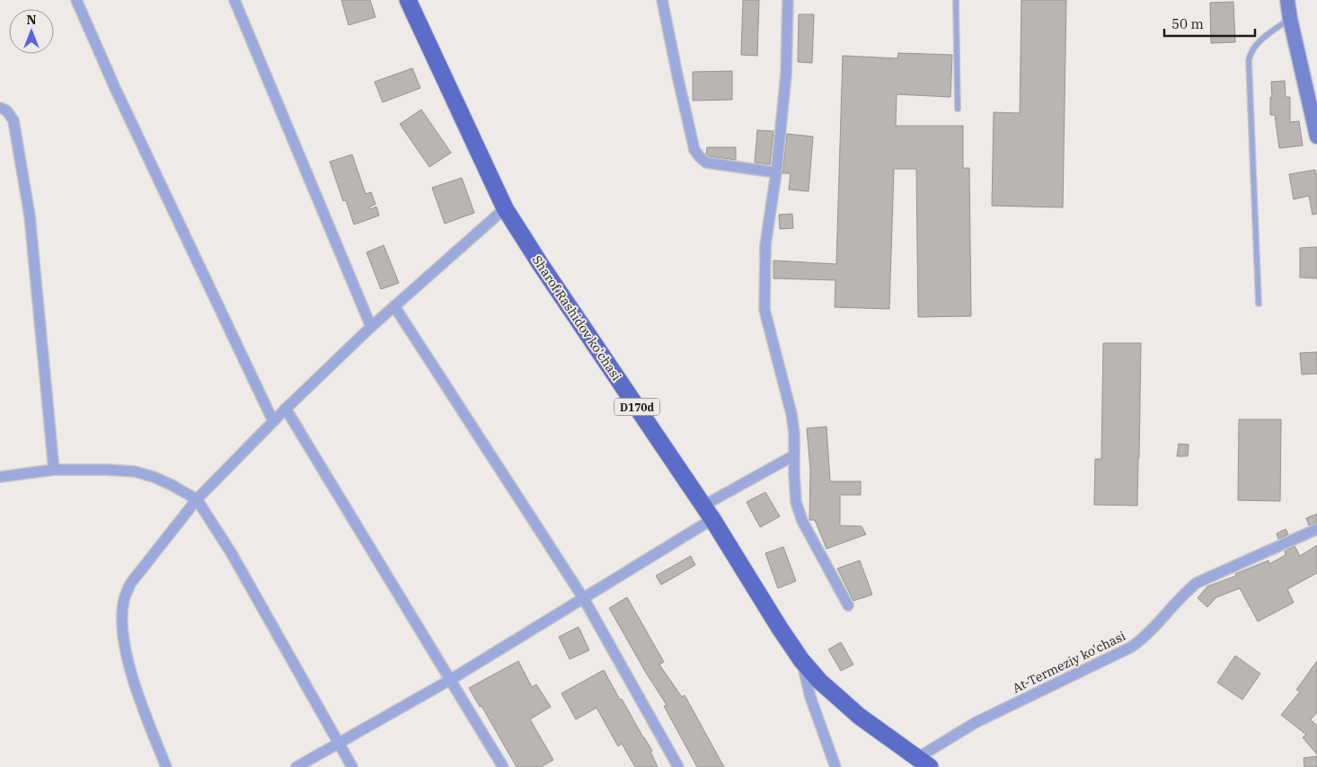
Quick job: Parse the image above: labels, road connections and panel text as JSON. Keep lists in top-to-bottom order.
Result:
{
  "streets": {
    "main road": ["Sharof Rashidov ko'chasi", "D170d"],
    "street": ["At-Termeziy ko'chasi"]
  },
  "crossings": [
    ["Sharof Rashidov ko'chasi", "At-Termeziy ko'chasi"]
  ],
  "scale_bar": "50 m",
  "north": "top"
}
